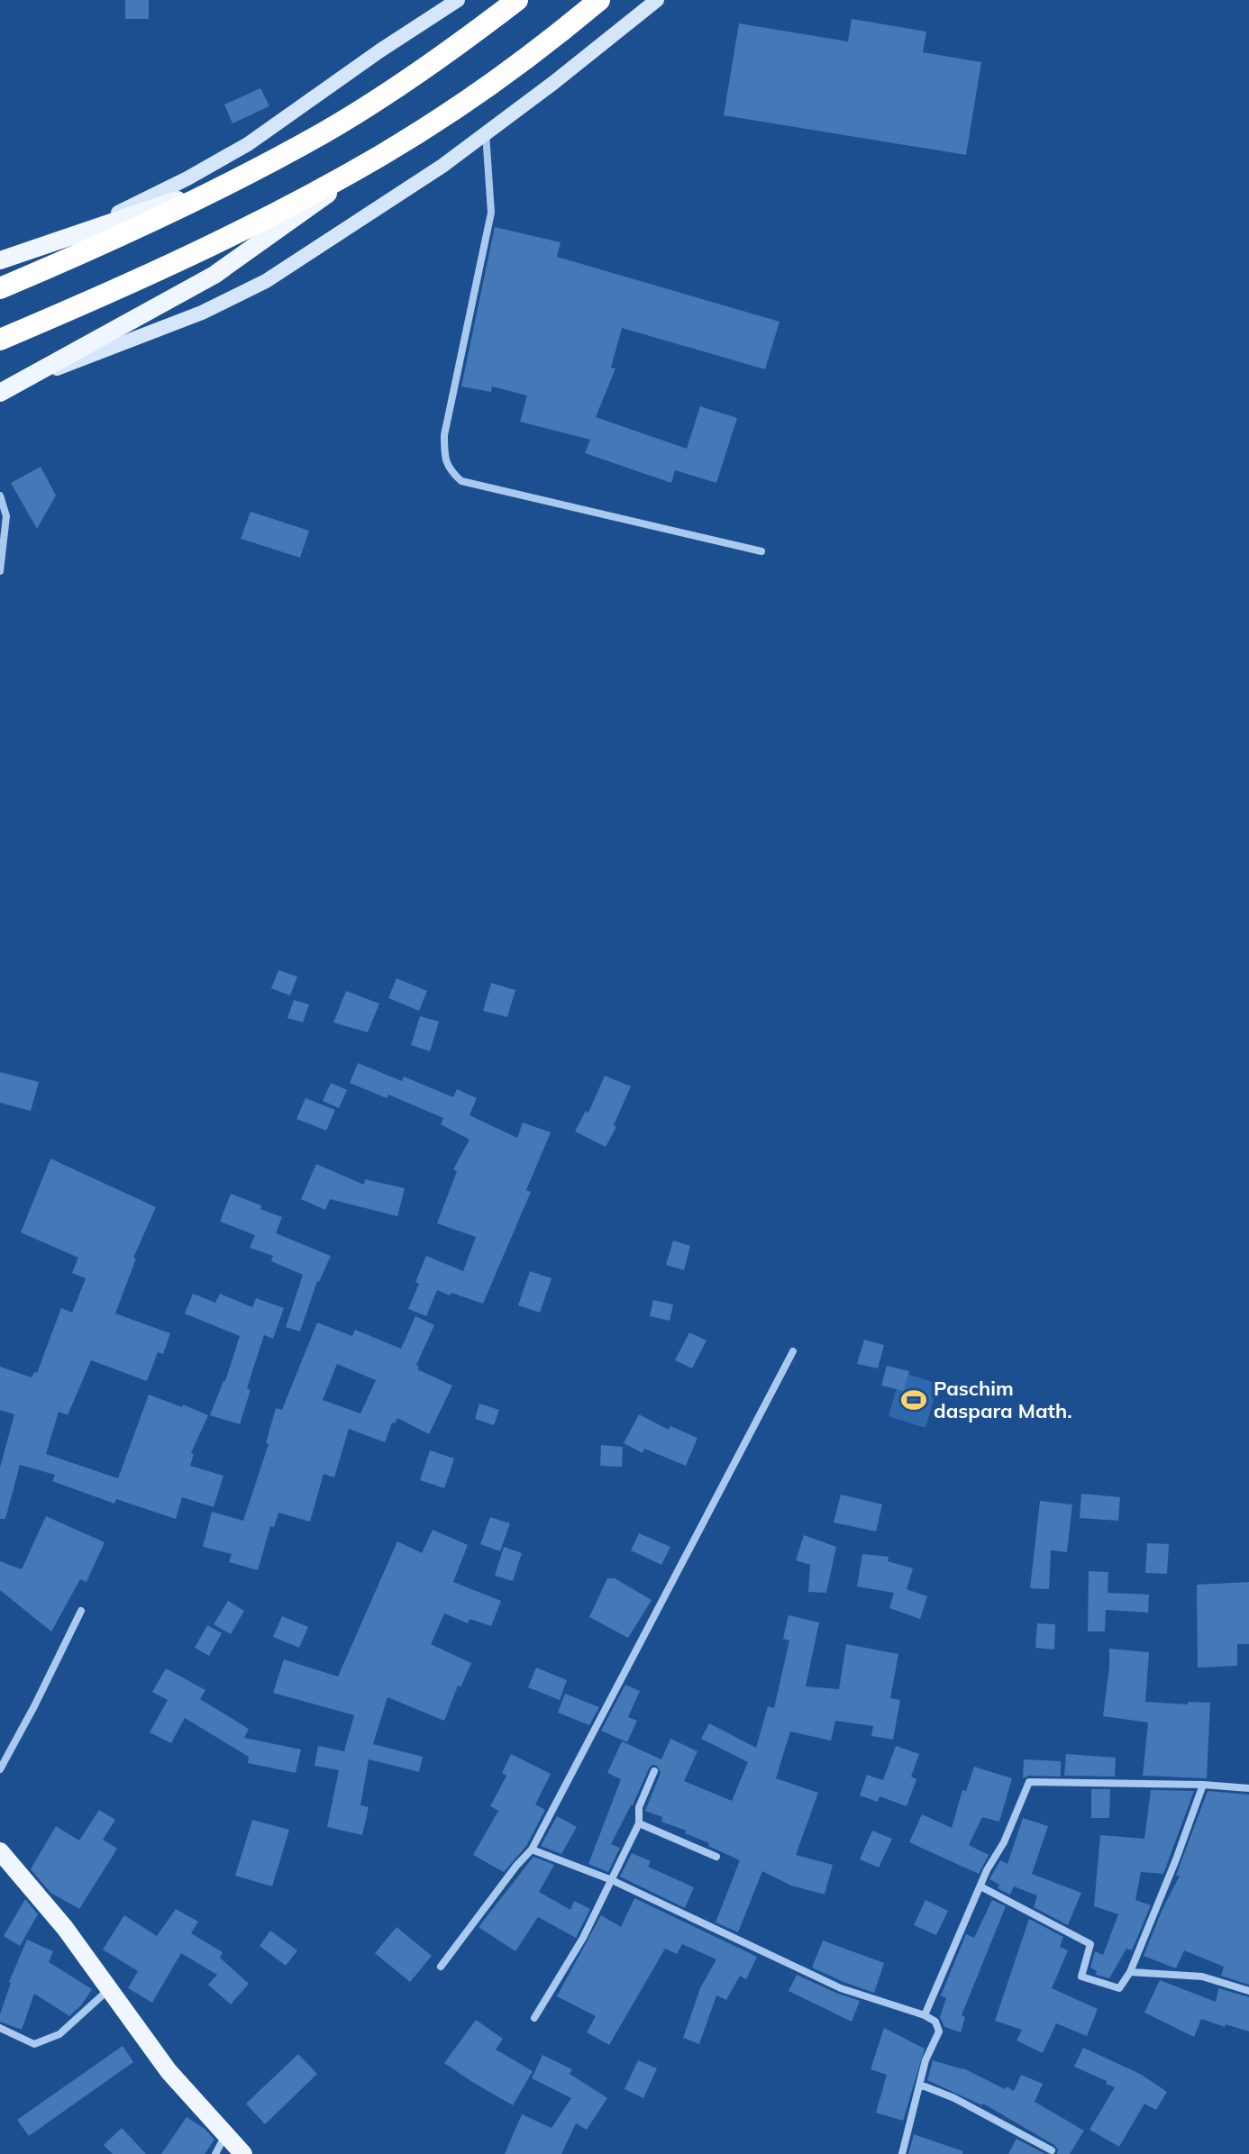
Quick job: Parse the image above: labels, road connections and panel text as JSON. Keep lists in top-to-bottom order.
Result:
{
  "places": {
    "sports": ["Paschim daspara Math."]
  }
}
